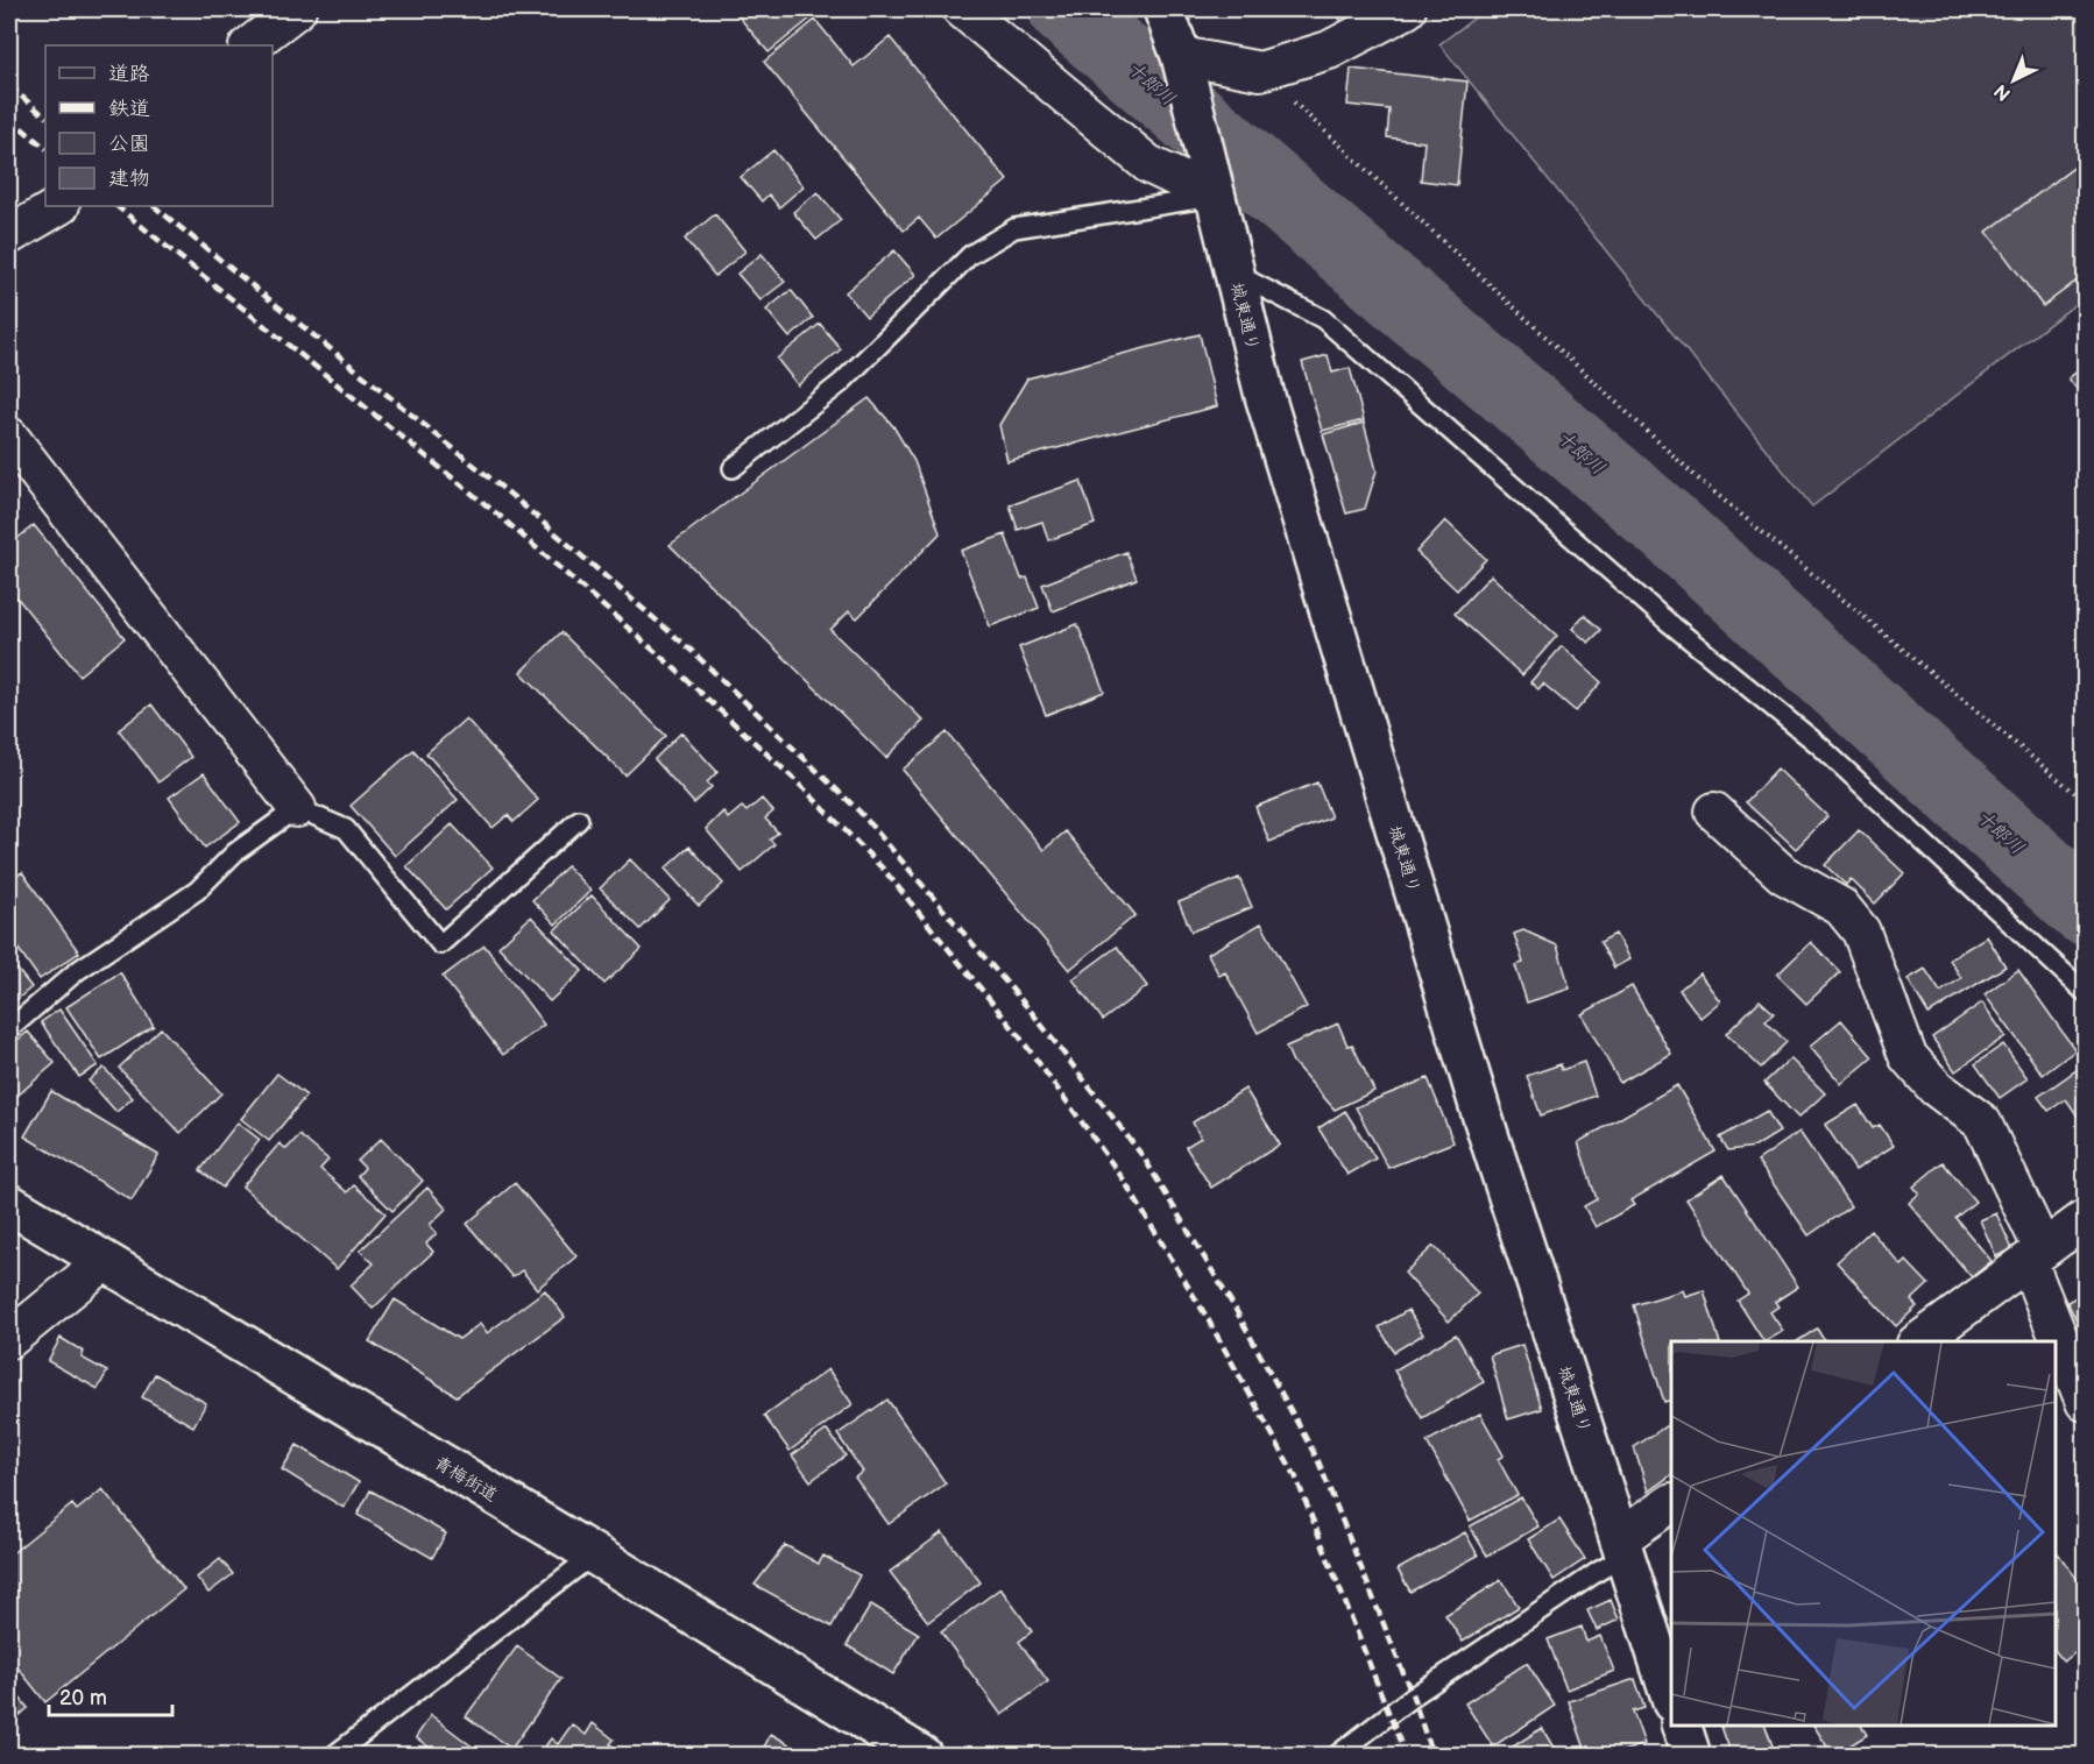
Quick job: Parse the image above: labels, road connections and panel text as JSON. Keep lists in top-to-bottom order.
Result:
{
  "streets": {
    "main road": ["城東通り", "青梅街道"]
  },
  "water": ["十郎川"],
  "legend": [
    "道路",
    "鉄道",
    "公園",
    "建物"
  ],
  "scale_bar": "20 m",
  "north": "bottom left"
}
